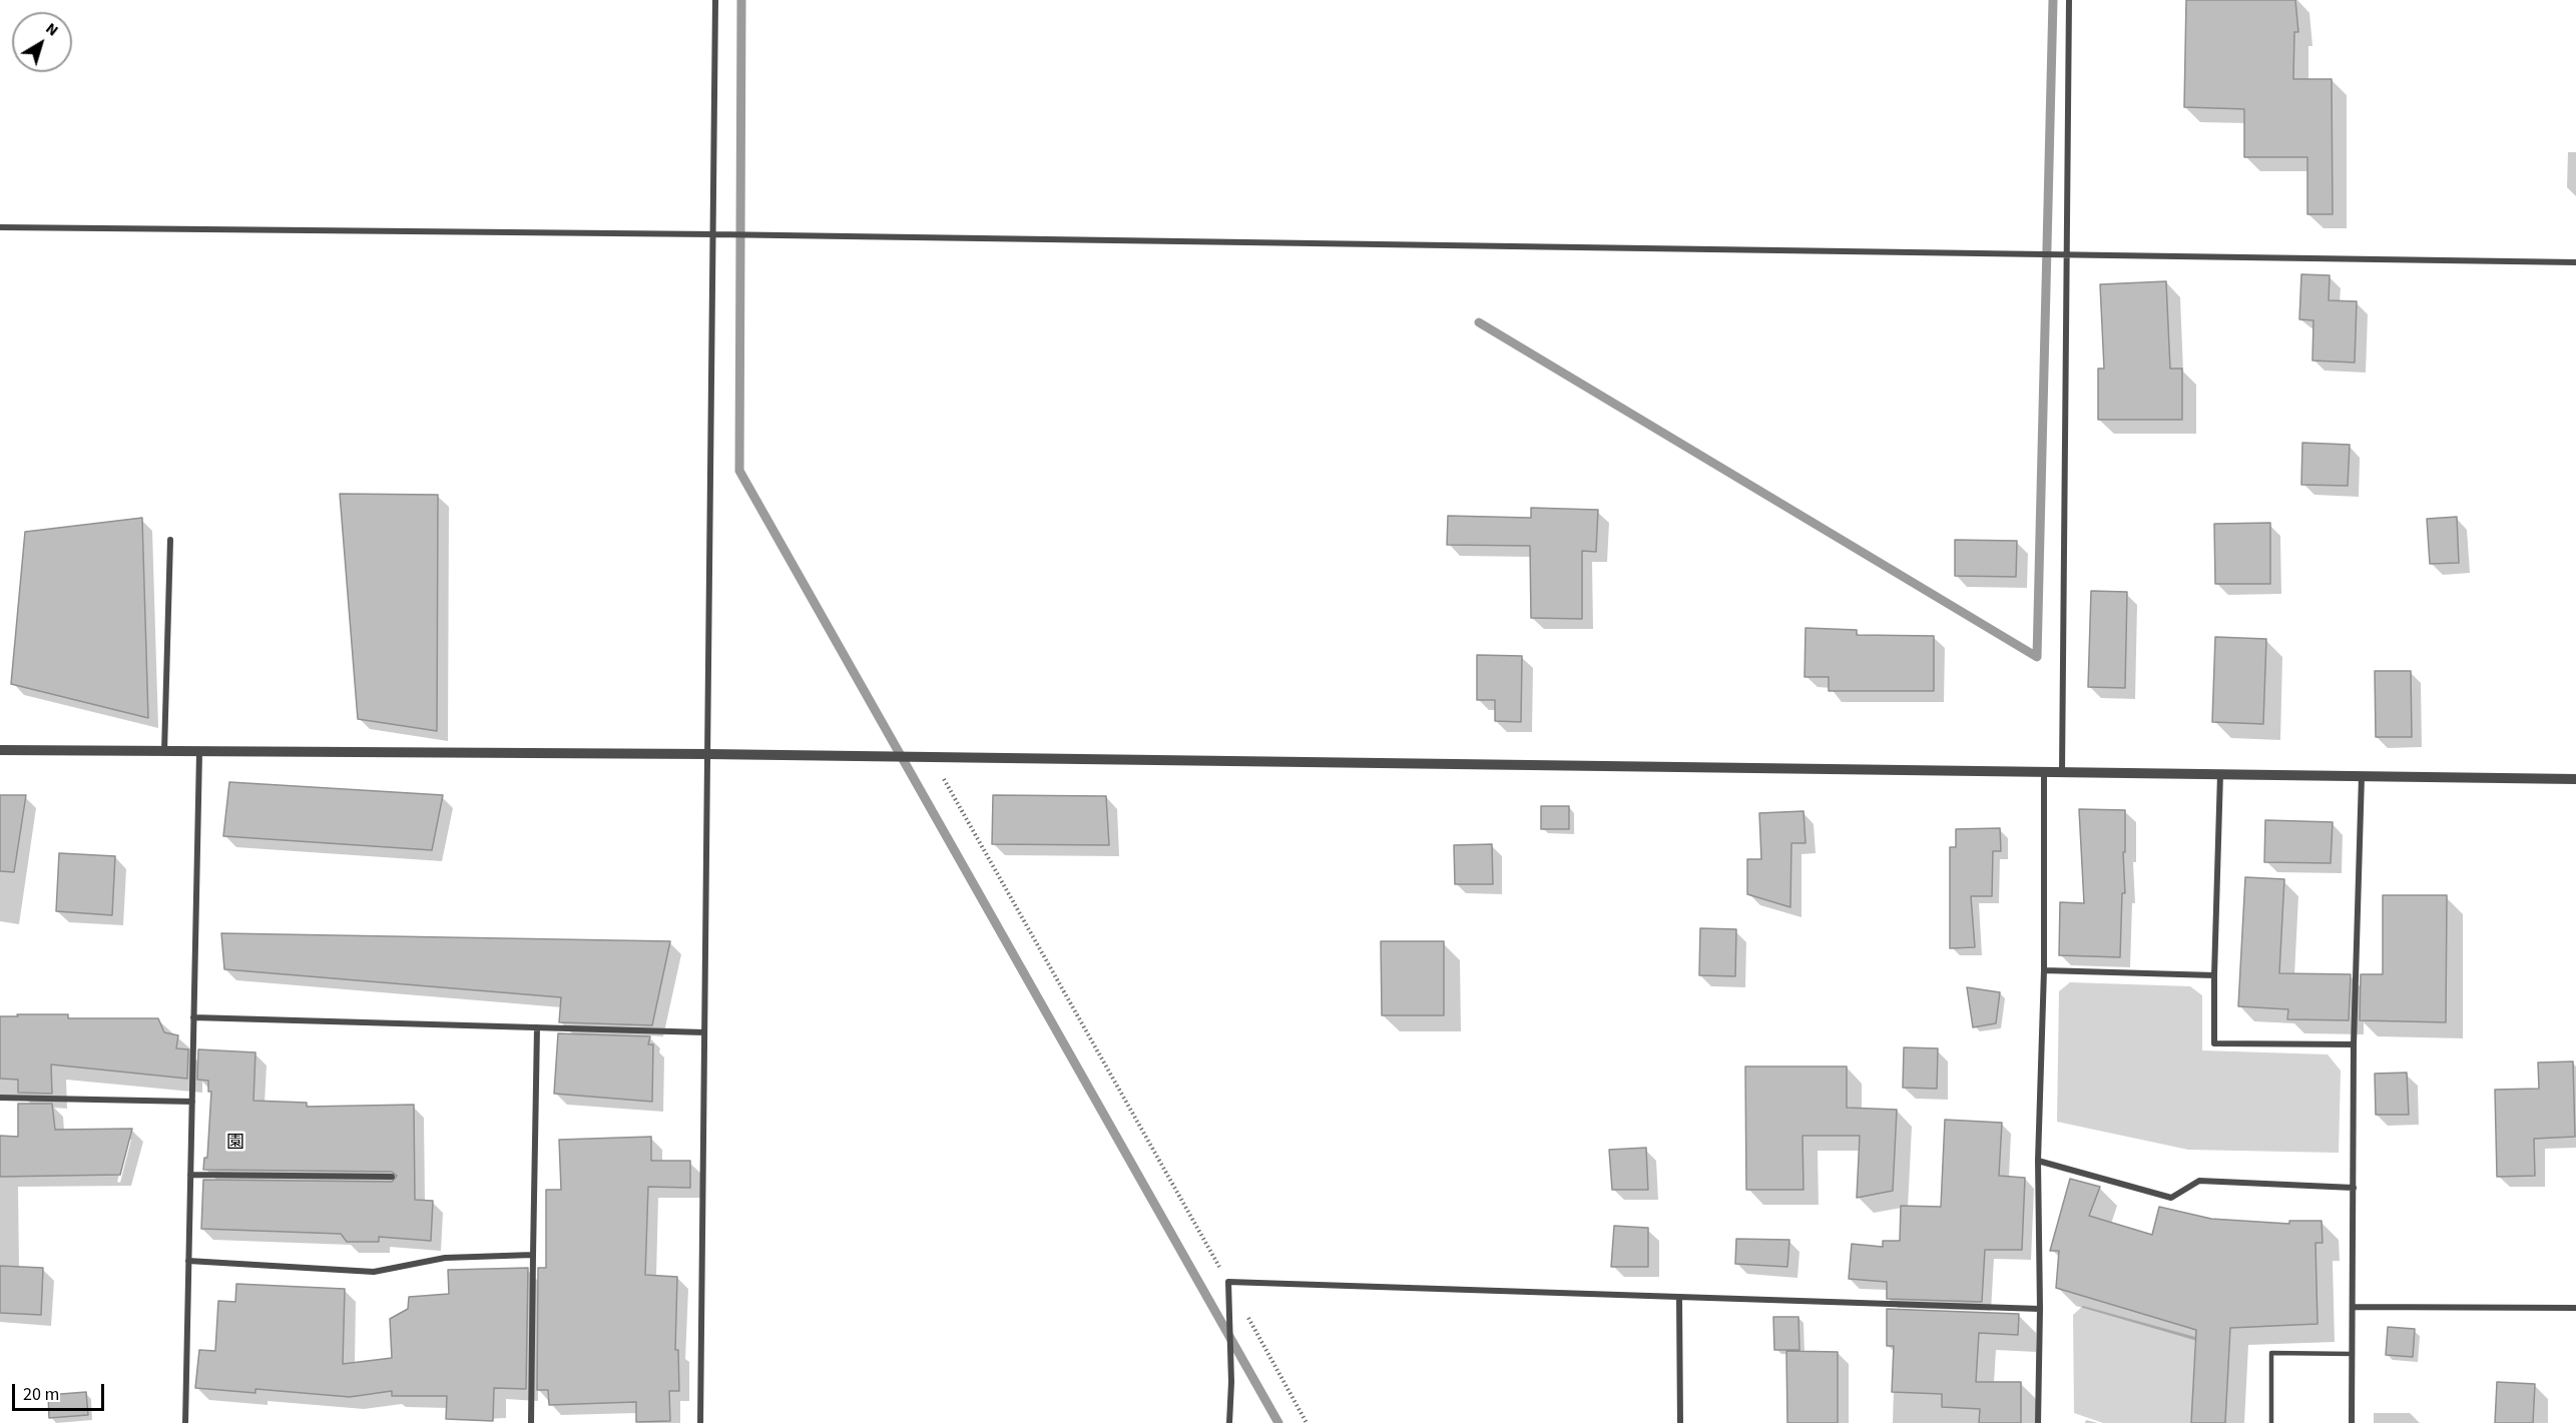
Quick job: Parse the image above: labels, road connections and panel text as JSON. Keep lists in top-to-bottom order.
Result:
{
  "districts": ["園"],
  "scale_bar": "20 m",
  "north": "top right"
}
